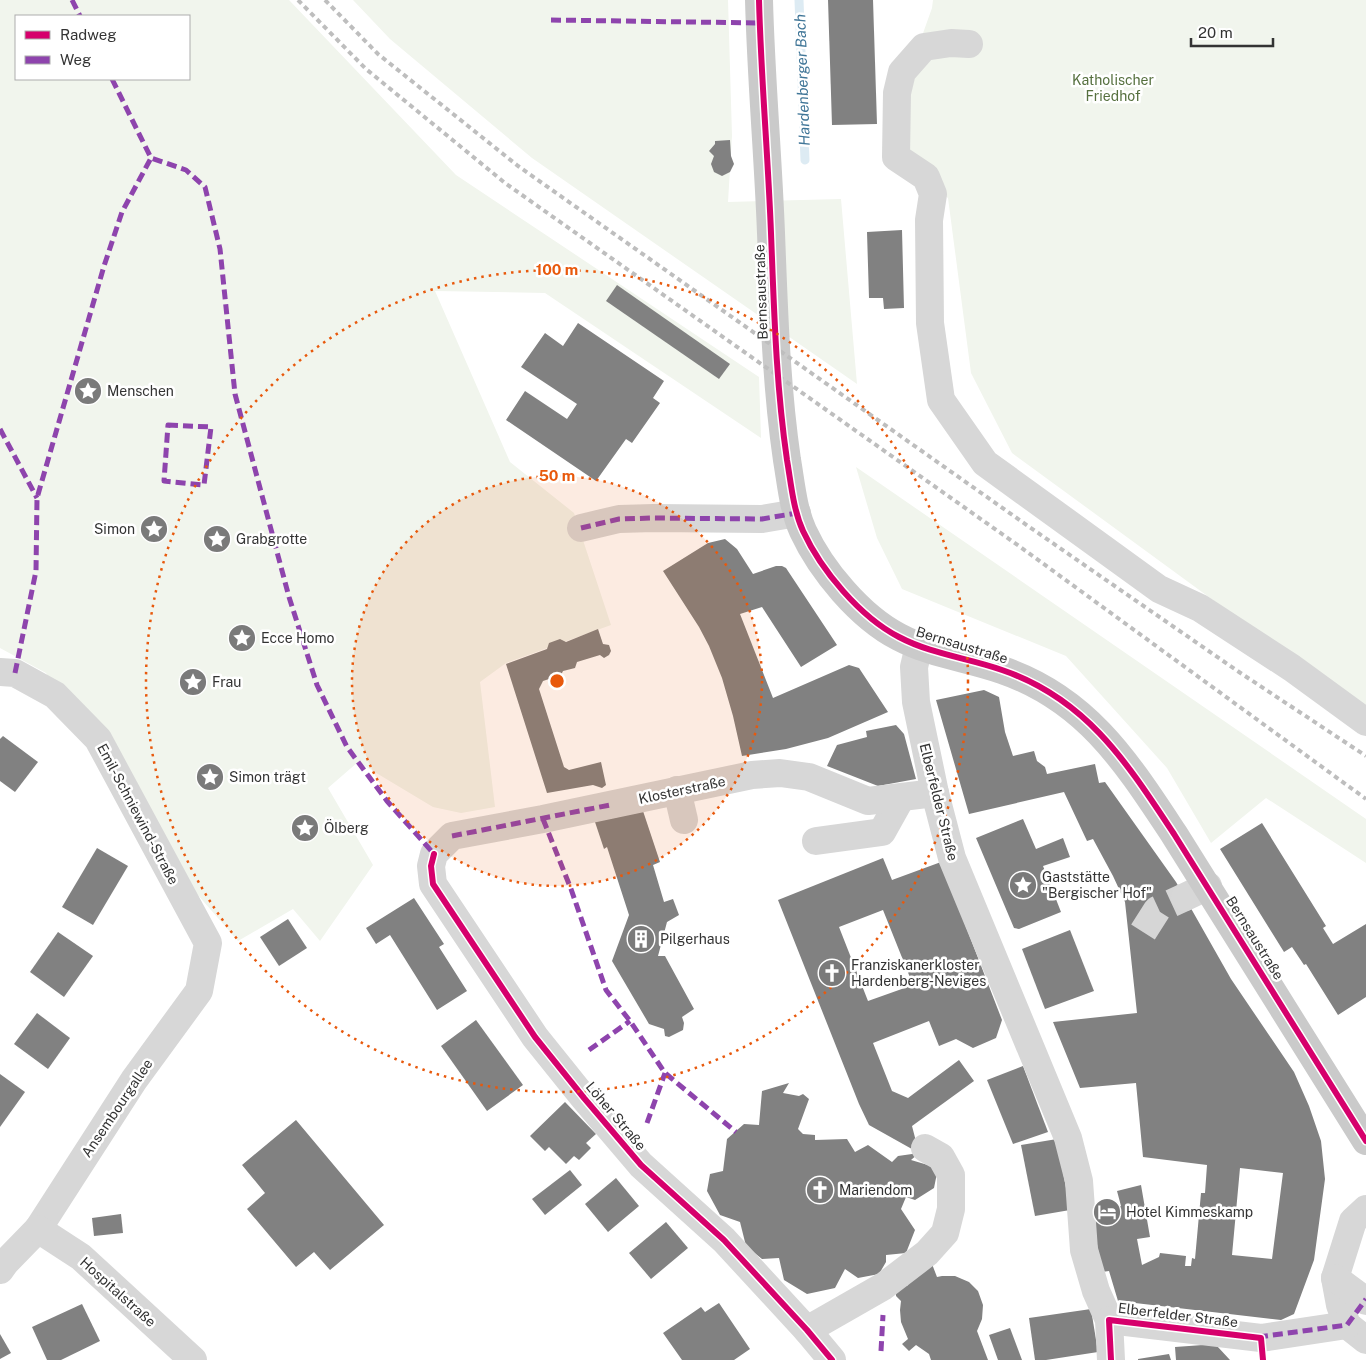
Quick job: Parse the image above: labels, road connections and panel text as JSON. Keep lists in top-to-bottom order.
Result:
{
  "streets": {
    "main road": ["Bernsaustraße"],
    "street": [
      "Klosterstraße",
      "Elberfelder Straße",
      "Emil-Schniewind-Straße",
      "Ansembourgallee",
      "Löher Straße",
      "Hospitalstraße"
    ]
  },
  "crossings": [
    ["Bernsaustraße", "Elberfelder Straße"],
    ["Klosterstraße", "Elberfelder Straße"],
    ["Klosterstraße", "Löher Straße"],
    ["Emil-Schniewind-Straße", "Ansembourgallee"],
    ["Ansembourgallee", "Hospitalstraße"]
  ],
  "water": ["Hardenberger Bach"],
  "parks": ["Katholischer Friedhof"],
  "places": {
    "place": [
      "Menschen",
      "Simon",
      "Grabgrotte",
      "Ecce Homo",
      "Frau",
      "Simon trägt",
      "Ölberg",
      "Gaststätte \"Bergischer Hof\""
    ],
    "building": ["Pilgerhaus"],
    "church": ["Franziskanerkloster Hardenberg-Neviges", "Mariendom"],
    "hotel": ["Hotel Kimmeskamp"]
  },
  "legend": ["Radweg", "Weg"],
  "scale_bar": "20 m",
  "rings": ["100 m", "50 m"]
}
